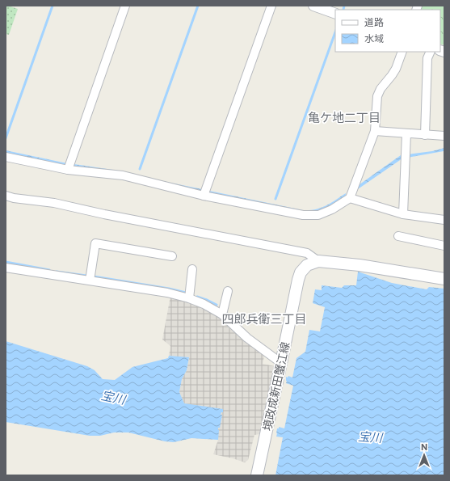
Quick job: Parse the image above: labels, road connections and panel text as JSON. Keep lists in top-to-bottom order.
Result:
{
  "streets": {
    "main road": ["境政成新田蟹江線"]
  },
  "districts": ["亀ケ地二丁目", "四郎兵衛三丁目"],
  "water": ["宝川"],
  "legend": ["道路", "水域"],
  "north": "top"
}
